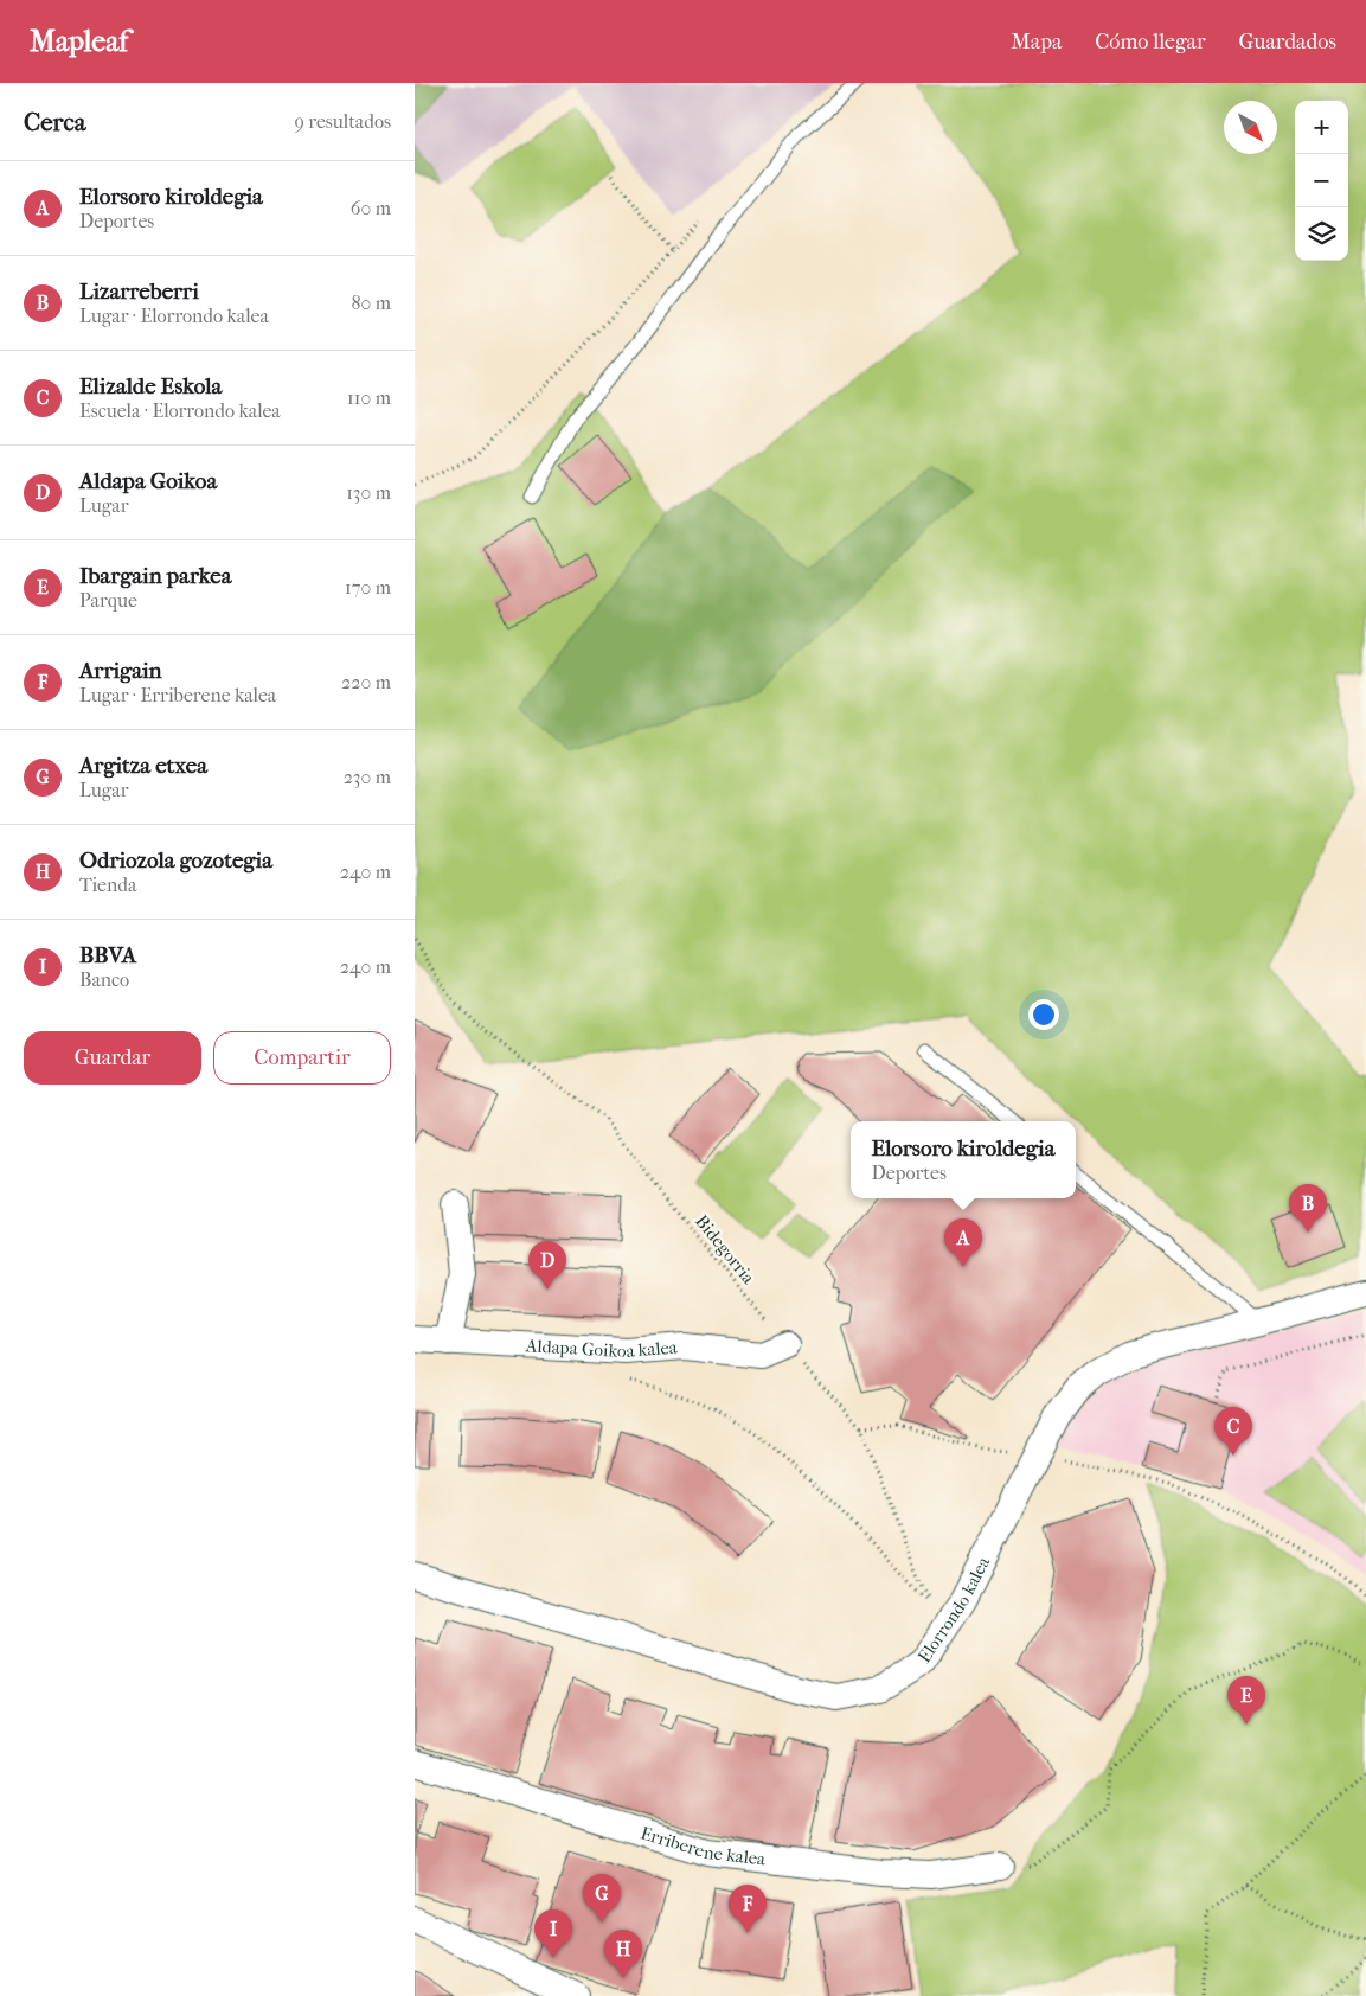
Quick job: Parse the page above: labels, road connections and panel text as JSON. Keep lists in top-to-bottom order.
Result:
{
  "streets": {
    "street": ["Aldapa Goikoa kalea", "Elorrondo kalea", "Erriberene kalea"],
    "path": ["Bidegorria"]
  },
  "crossings": [
    ["Bidegorria", "Aldapa Goikoa kalea"]
  ],
  "north": "bottom right",
  "page": {
    "header": "Mapleaf",
    "nav": ["Mapa", "Cómo llegar", "Guardados"],
    "heading": ["Cerca", "9 resultados"],
    "map_buttons": ["+", "−"],
    "list": [
      {
        "mark": "A",
        "name": "Elorsoro kiroldegia",
        "note": "Deportes",
        "value": "60 m"
      },
      {
        "mark": "B",
        "name": "Lizarreberri",
        "note": "Lugar · Elorrondo kalea",
        "value": "80 m"
      },
      {
        "mark": "C",
        "name": "Elizalde Eskola",
        "note": "Escuela · Elorrondo kalea",
        "value": "110 m"
      },
      {
        "mark": "D",
        "name": "Aldapa Goikoa",
        "note": "Lugar",
        "value": "130 m"
      },
      {
        "mark": "E",
        "name": "Ibargain parkea",
        "note": "Parque",
        "value": "170 m"
      },
      {
        "mark": "F",
        "name": "Arrigain",
        "note": "Lugar · Erriberene kalea",
        "value": "220 m"
      },
      {
        "mark": "G",
        "name": "Argitza etxea",
        "note": "Lugar",
        "value": "230 m"
      },
      {
        "mark": "H",
        "name": "Odriozola gozotegia",
        "note": "Tienda",
        "value": "240 m"
      },
      {
        "mark": "I",
        "name": "BBVA",
        "note": "Banco",
        "value": "240 m"
      }
    ],
    "buttons": ["Guardar", "Compartir"],
    "popup": ["Elorsoro kiroldegia", "Deportes"],
    "pins": [
      "B",
      "A",
      "D",
      "C",
      "E",
      "G",
      "F",
      "I",
      "H"
    ]
  }
}
